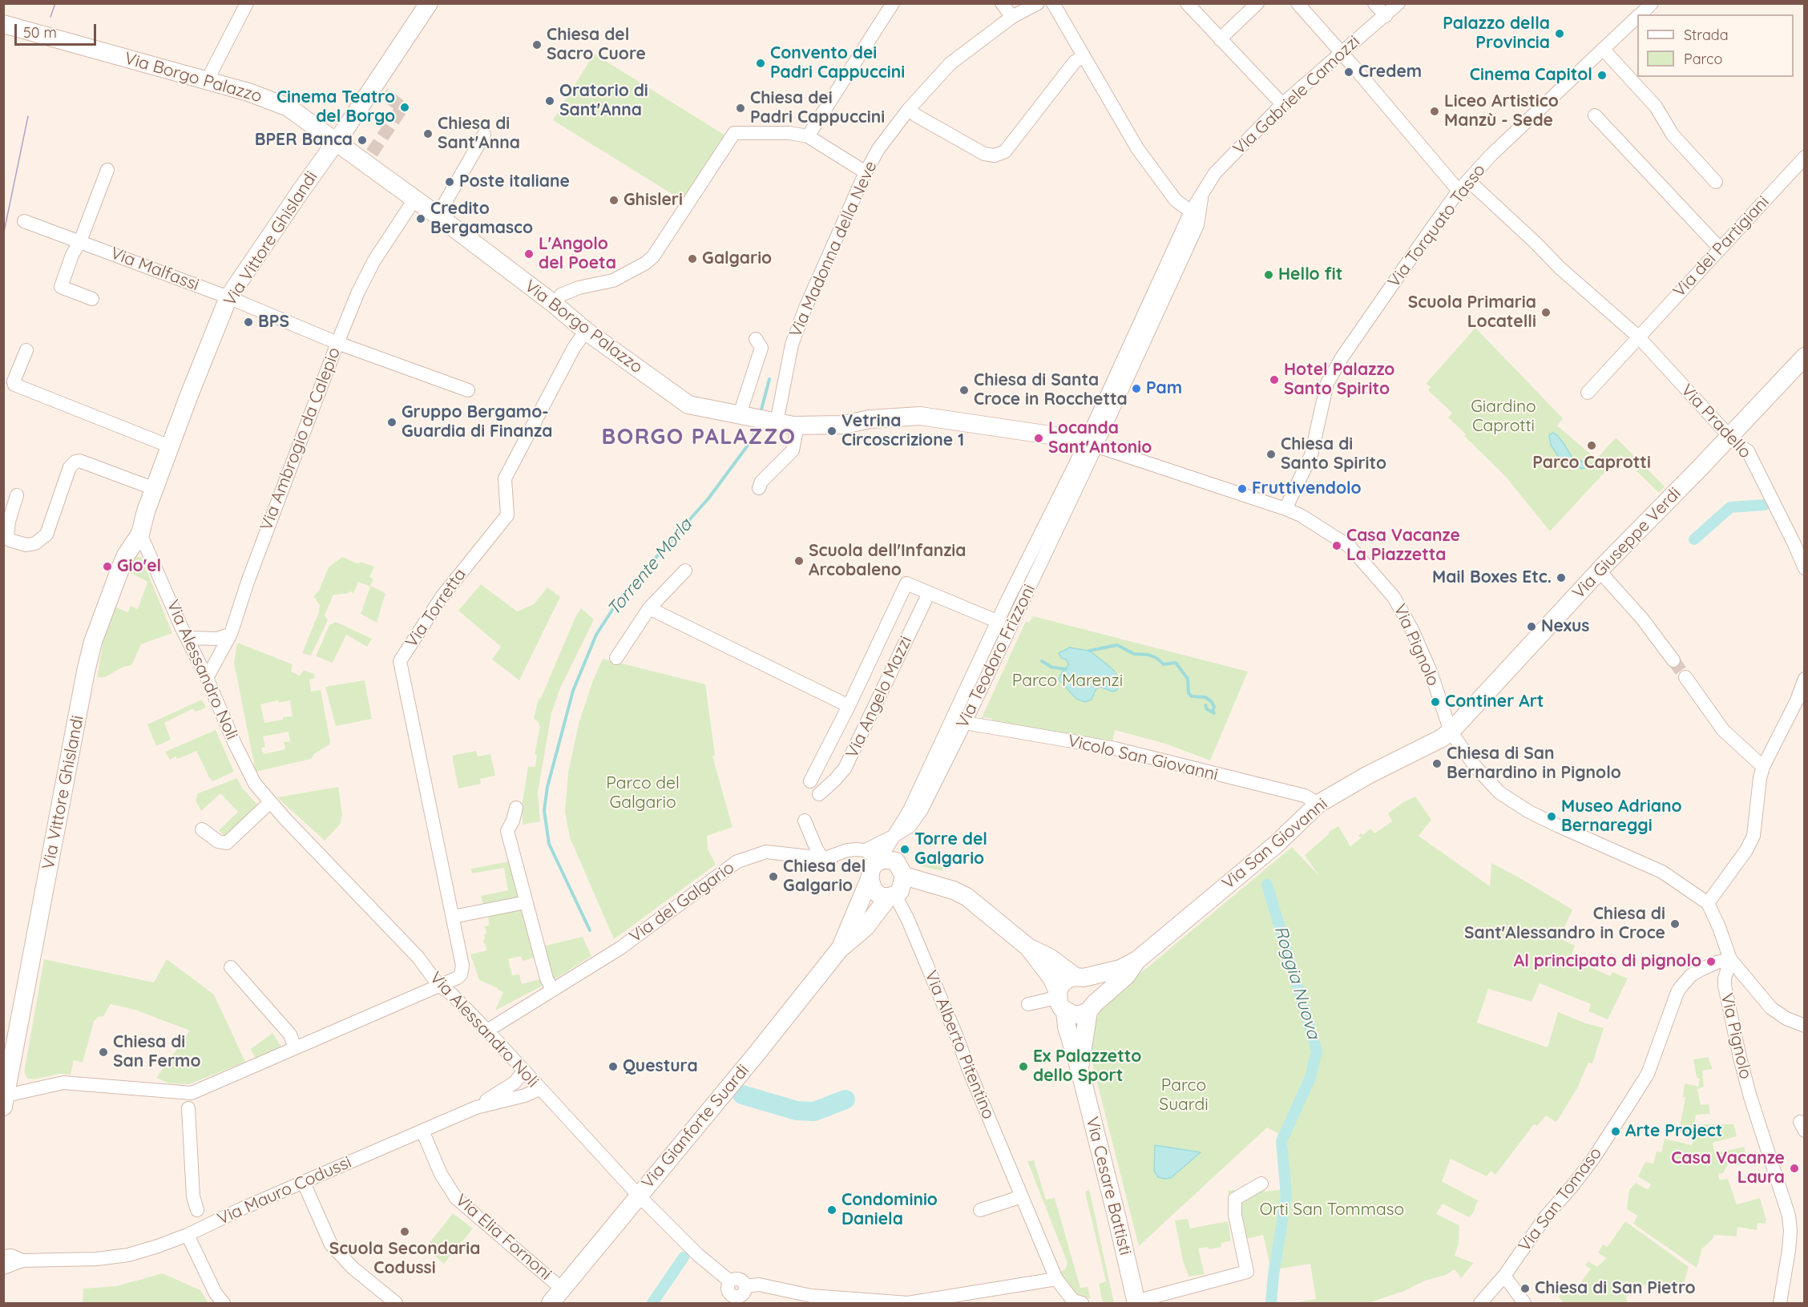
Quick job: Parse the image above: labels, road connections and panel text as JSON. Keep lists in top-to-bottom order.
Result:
{
  "streets": {
    "street": [
      "Via Borgo Palazzo",
      "Via Gabriele Camozzi",
      "Via Torquato Tasso",
      "Via Vittore Ghislandi",
      "Via dei Partigiani",
      "Via Madonna della Neve",
      "Via Malfassi",
      "Via Pradello",
      "Via Ambrogio da Calepio",
      "Via Giuseppe Verdi",
      "Via Torretta",
      "Via Pignolo",
      "Via Teodoro Frizzoni",
      "Via Alessandro Noli",
      "Via Angelo Mazzi",
      "Vicolo San Giovanni",
      "Via San Giovanni",
      "Via del Galgario",
      "Via Alberto Pitentino",
      "Via Gianforte Suardi",
      "Via Cesare Battisti",
      "Via Mauro Codussi",
      "Via San Tomaso",
      "Via Elia Fornoni"
    ]
  },
  "crossings": [
    ["Via Borgo Palazzo", "Via Gabriele Camozzi"],
    ["Via Borgo Palazzo", "Via Vittore Ghislandi"],
    ["Via Borgo Palazzo", "Via Madonna della Neve"],
    ["Via Borgo Palazzo", "Via Ambrogio da Calepio"],
    ["Via Borgo Palazzo", "Via Torretta"],
    ["Via Borgo Palazzo", "Via Pignolo"],
    ["Via Gabriele Camozzi", "Via Pignolo"],
    ["Via Torquato Tasso", "Via Pradello"],
    ["Via Torquato Tasso", "Via Pignolo"],
    ["Via Vittore Ghislandi", "Via Malfassi"],
    ["Via Vittore Ghislandi", "Via Alessandro Noli"],
    ["Via dei Partigiani", "Via Pradello"],
    ["Via Malfassi", "Via Ambrogio da Calepio"],
    ["Via Pradello", "Via Giuseppe Verdi"],
    ["Via Ambrogio da Calepio", "Via Alessandro Noli"],
    ["Via Giuseppe Verdi", "Via Pignolo"],
    ["Via Giuseppe Verdi", "Via San Giovanni"],
    ["Via Torretta", "Via Alessandro Noli"],
    ["Via Pignolo", "Via San Giovanni"],
    ["Via Pignolo", "Via San Tomaso"],
    ["Via Teodoro Frizzoni", "Via Angelo Mazzi"],
    ["Via Teodoro Frizzoni", "Vicolo San Giovanni"],
    ["Via Teodoro Frizzoni", "Via del Galgario"],
    ["Via Teodoro Frizzoni", "Via Alberto Pitentino"],
    ["Via Teodoro Frizzoni", "Via Gianforte Suardi"],
    ["Via Alessandro Noli", "Via del Galgario"],
    ["Via Alessandro Noli", "Via Gianforte Suardi"],
    ["Via Alessandro Noli", "Via Mauro Codussi"],
    ["Vicolo San Giovanni", "Via San Giovanni"],
    ["Via San Giovanni", "Via Cesare Battisti"],
    ["Via del Galgario", "Via Alberto Pitentino"],
    ["Via del Galgario", "Via Gianforte Suardi"],
    ["Via Alberto Pitentino", "Via Gianforte Suardi"],
    ["Via Gianforte Suardi", "Via Elia Fornoni"],
    ["Via Mauro Codussi", "Via Elia Fornoni"]
  ],
  "districts": ["BORGO PALAZZO"],
  "water": ["Torrente Morla", "Roggia Nuova"],
  "parks": [
    "Giardino Caprotti",
    "Parco Marenzi",
    "Parco del Galgario",
    "Parco Suardi",
    "Orti San Tommaso"
  ],
  "places": [
    "Palazzo della Provincia",
    "Chiesa del Sacro Cuore",
    "Convento dei Padri Cappuccini",
    "Credem",
    "Cinema Capitol",
    "Oratorio di Sant'Anna",
    "Cinema Teatro del Borgo",
    "Chiesa dei Padri Cappuccini",
    "Liceo Artistico Manzù - Sede",
    "Chiesa di Sant'Anna",
    "BPER Banca",
    "Poste italiane",
    "Ghisleri",
    "Credito Bergamasco",
    "L'Angolo del Poeta",
    "Galgario",
    "Hello fit",
    "Scuola Primaria Locatelli",
    "BPS",
    "Hotel Palazzo Santo Spirito",
    "Pam",
    "Chiesa di Santa Croce in Rocchetta",
    "Gruppo Bergamo- Guardia di Finanza",
    "Vetrina Circoscrizione 1",
    "Locanda Sant'Antonio",
    "Parco Caprotti",
    "Chiesa di Santo Spirito",
    "Fruttivendolo",
    "Casa Vacanze La Piazzetta",
    "Scuola dell'Infanzia Arcobaleno",
    "Gio'el",
    "Mail Boxes Etc.",
    "Nexus",
    "Continer Art",
    "Chiesa di San Bernardino in Pignolo",
    "Museo Adriano Bernareggi",
    "Torre del Galgario",
    "Chiesa del Galgario",
    "Chiesa di Sant'Alessandro in Croce",
    "Al principato di pignolo",
    "Chiesa di San Fermo",
    "Questura",
    "Ex Palazzetto dello Sport",
    "Arte Project",
    "Casa Vacanze Laura",
    "Condominio Daniela",
    "Scuola Secondaria Codussi",
    "Chiesa di San Pietro"
  ],
  "legend": ["Strada", "Parco"],
  "scale_bar": "50 m"
}
